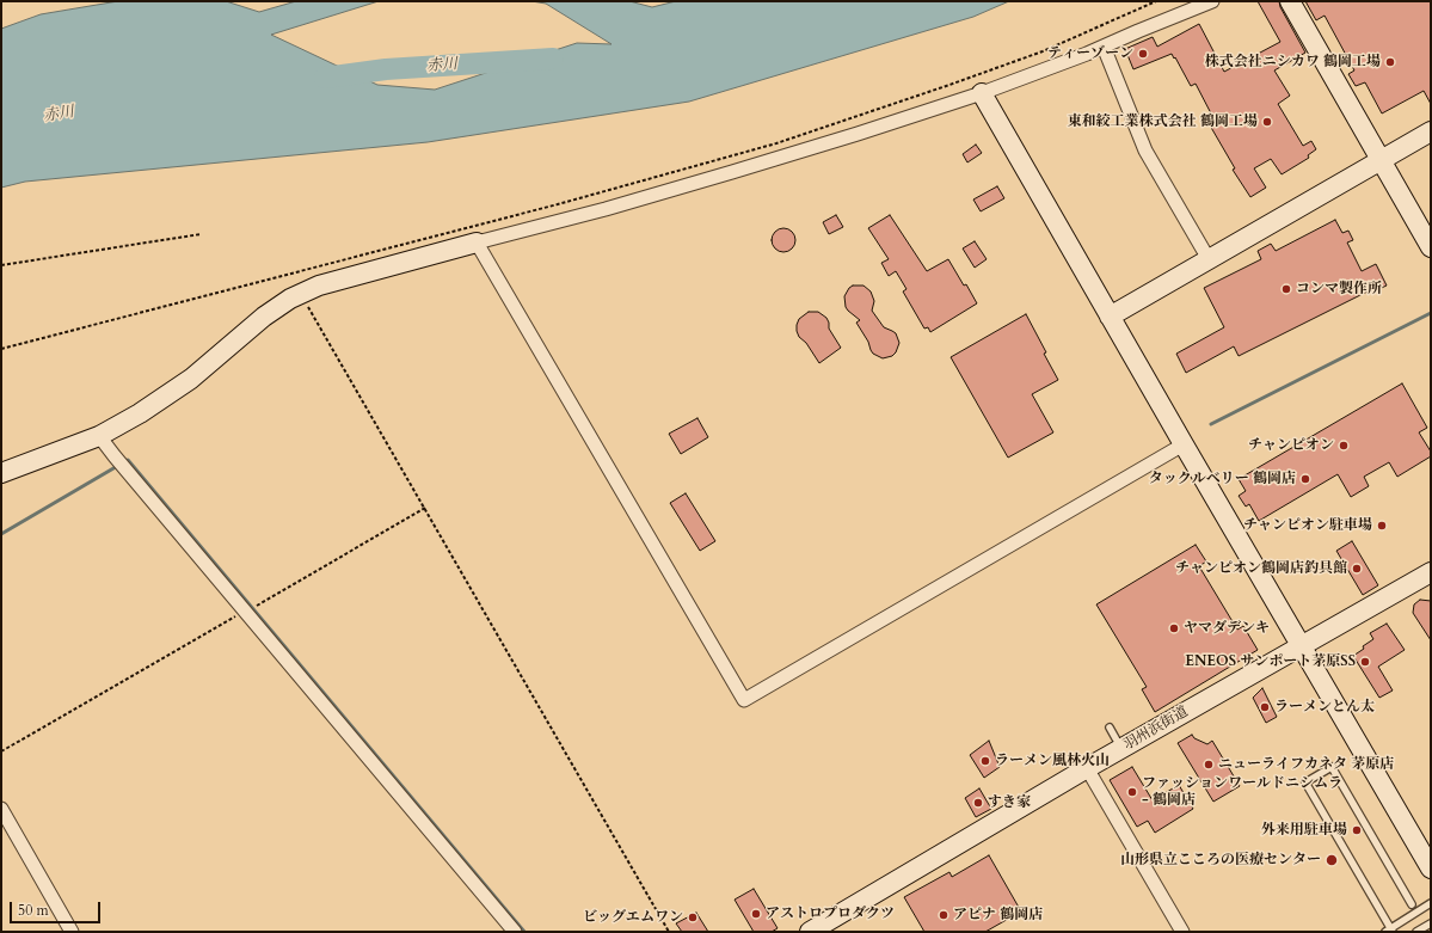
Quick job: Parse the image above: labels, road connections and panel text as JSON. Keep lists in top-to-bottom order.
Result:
{
  "streets": {
    "street": ["羽州浜街道"]
  },
  "water": ["赤川"],
  "places": [
    "ティーゾーン",
    "株式会社ニシカワ 鶴岡工場",
    "東和絞工業株式会社 鶴岡工場",
    "コンマ製作所",
    "チャンピオン",
    "タックルベリー 鶴岡店",
    "チャンピオン駐車場",
    "チャンピオン鶴岡店釣具館",
    "ヤマダデンキ",
    "ENEOS サンポート茅原SS",
    "ラーメンとん太",
    "ラーメン風林火山",
    "ニューライフカネタ 茅原店",
    "ファッションワールドニシムラ - 鶴岡店",
    "すき家",
    "外来用駐車場",
    "山形県立こころの医療センター",
    "アストロプロダクツ",
    "アピナ 鶴岡店",
    "ビッグエムワン"
  ],
  "scale_bar": "50 m"
}
